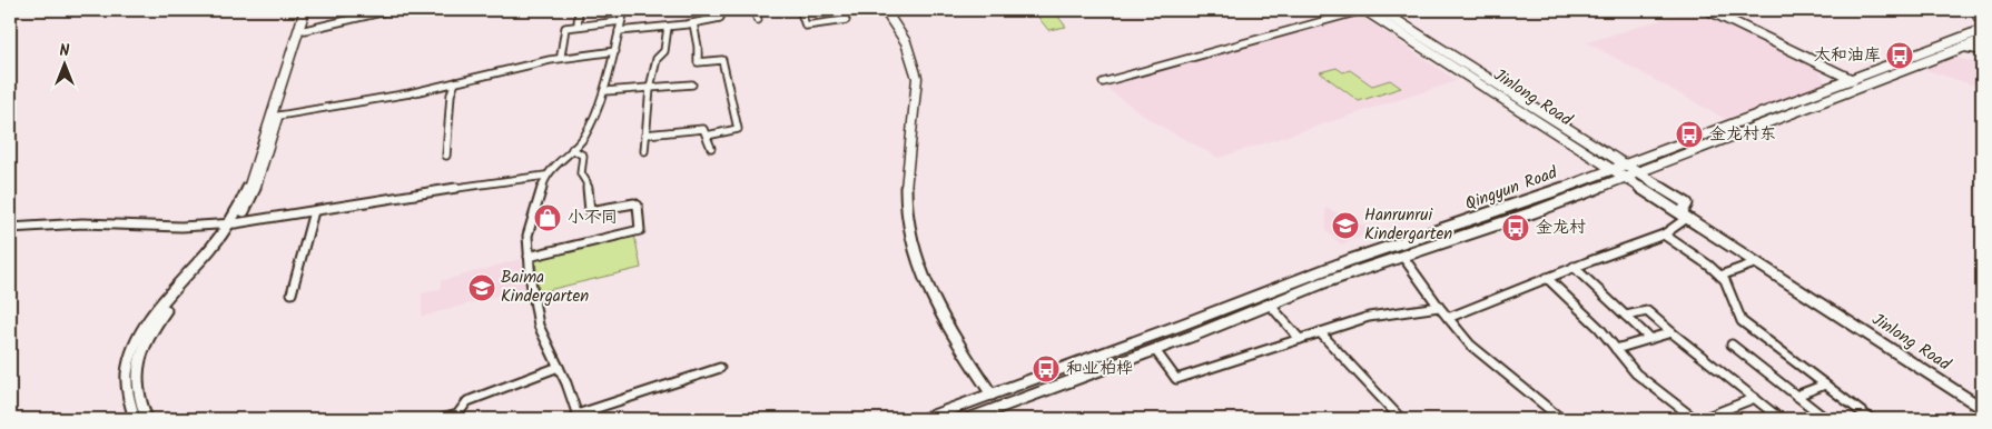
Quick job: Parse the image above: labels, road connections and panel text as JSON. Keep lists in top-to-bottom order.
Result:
{
  "streets": {
    "main road": ["Jinlong Road", "Qingyun Road"]
  },
  "crossings": [
    ["Jinlong Road", "Qingyun Road"]
  ],
  "places": {
    "bus stop": [
      "太和油库",
      "金龙村东",
      "金龙村",
      "和业柏桦"
    ],
    "shop": ["小不同"],
    "school or university": ["Hanrunrui Kindergarten", "Baima Kindergarten"]
  },
  "north": "top"
}
